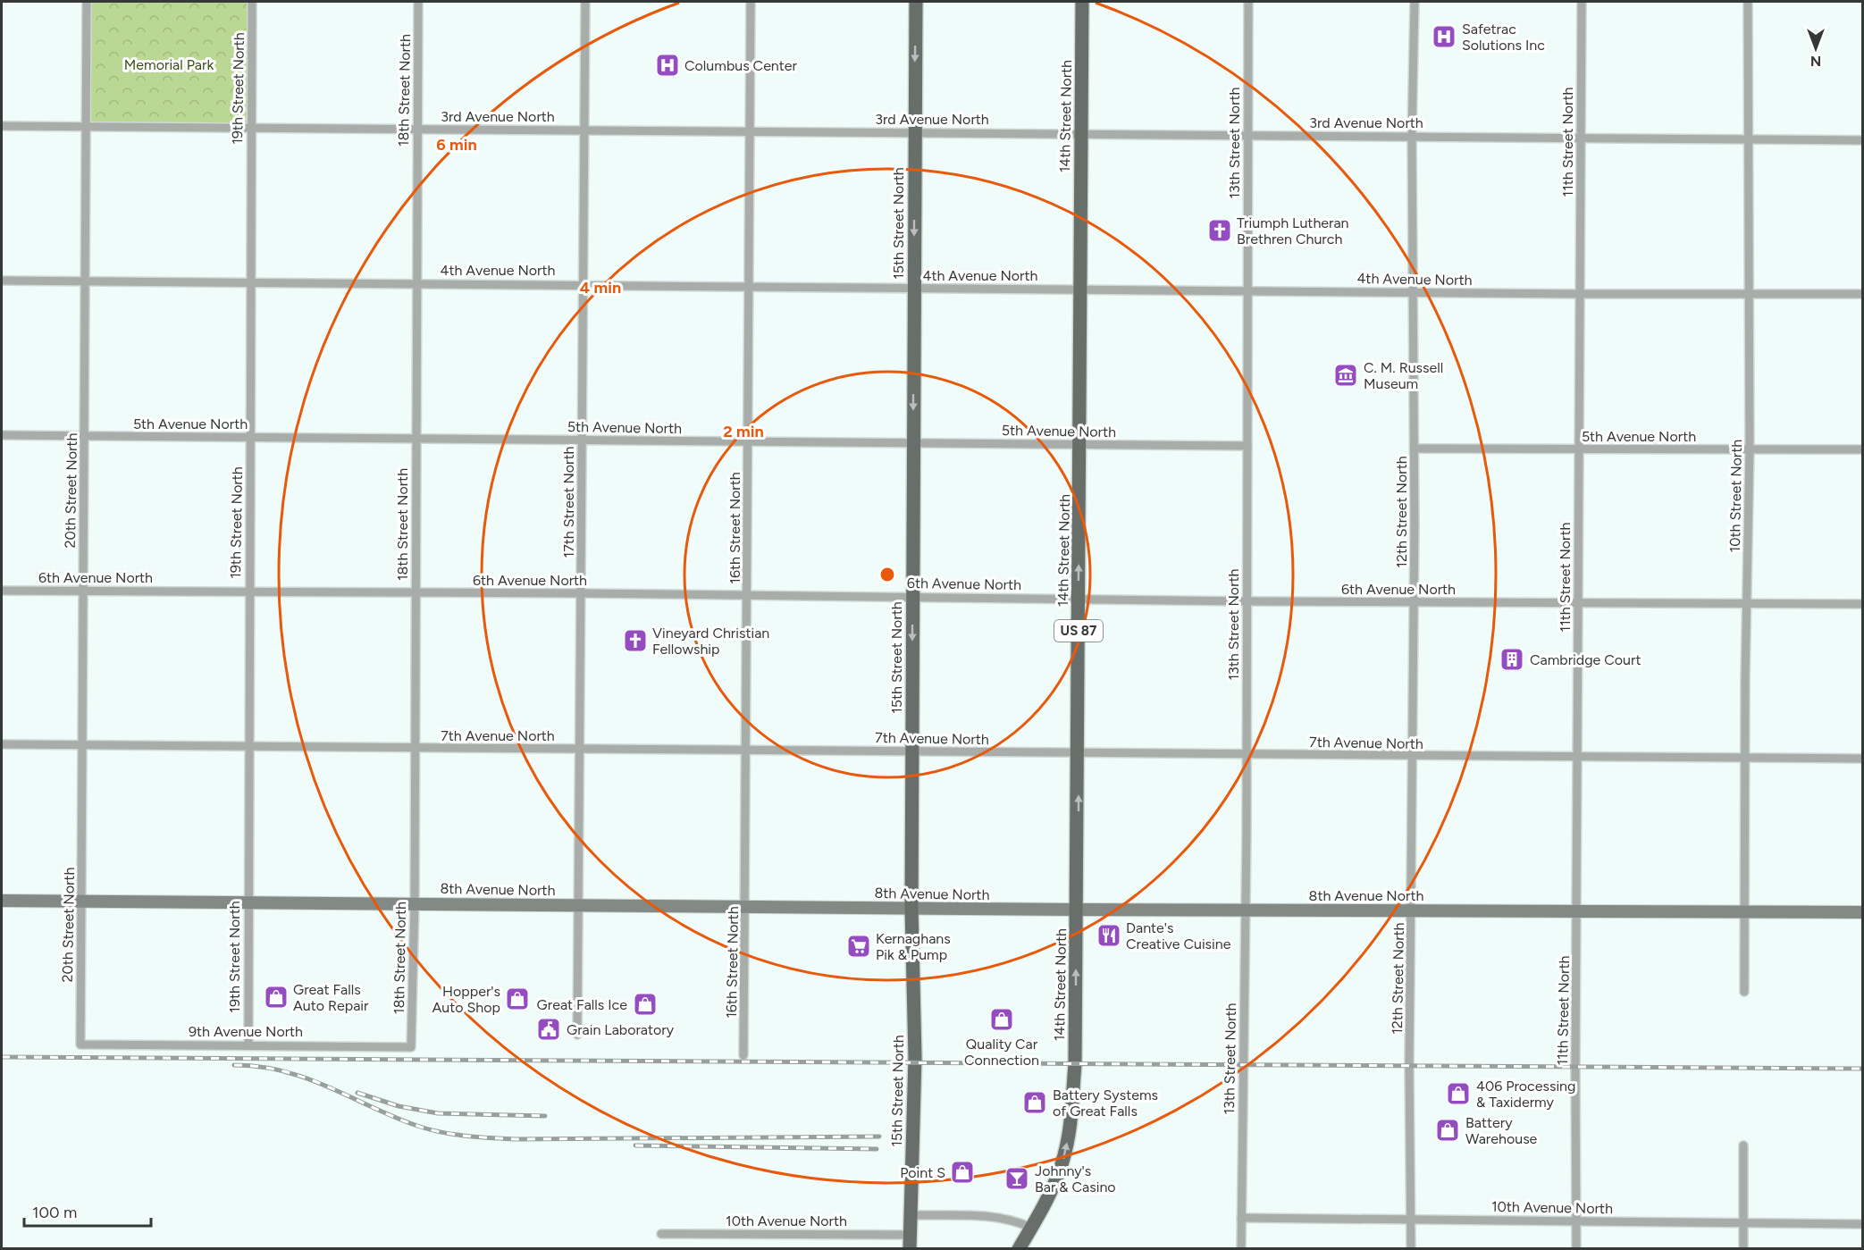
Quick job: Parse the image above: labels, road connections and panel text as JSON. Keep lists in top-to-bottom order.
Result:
{
  "streets": {
    "main road": ["14th Street North", "15th Street North", "US 87"],
    "street": [
      "19th Street North",
      "18th Street North",
      "3rd Avenue North",
      "11th Street North",
      "13th Street North",
      "4th Avenue North",
      "5th Avenue North",
      "20th Street North",
      "10th Street North",
      "17th Street North",
      "12th Street North",
      "16th Street North",
      "6th Avenue North",
      "7th Avenue North",
      "8th Avenue North",
      "9th Avenue North",
      "10th Avenue North"
    ]
  },
  "crossings": [
    ["19th Street North", "3rd Avenue North"],
    ["19th Street North", "4th Avenue North"],
    ["19th Street North", "5th Avenue North"],
    ["19th Street North", "6th Avenue North"],
    ["19th Street North", "7th Avenue North"],
    ["19th Street North", "8th Avenue North"],
    ["19th Street North", "9th Avenue North"],
    ["18th Street North", "3rd Avenue North"],
    ["18th Street North", "4th Avenue North"],
    ["18th Street North", "5th Avenue North"],
    ["18th Street North", "6th Avenue North"],
    ["18th Street North", "7th Avenue North"],
    ["18th Street North", "8th Avenue North"],
    ["18th Street North", "9th Avenue North"],
    ["3rd Avenue North", "14th Street North"],
    ["3rd Avenue North", "11th Street North"],
    ["3rd Avenue North", "13th Street North"],
    ["3rd Avenue North", "15th Street North"],
    ["3rd Avenue North", "20th Street North"],
    ["3rd Avenue North", "10th Street North"],
    ["3rd Avenue North", "17th Street North"],
    ["3rd Avenue North", "12th Street North"],
    ["3rd Avenue North", "16th Street North"],
    ["14th Street North", "4th Avenue North"],
    ["14th Street North", "5th Avenue North"],
    ["14th Street North", "6th Avenue North"],
    ["14th Street North", "7th Avenue North"],
    ["14th Street North", "8th Avenue North"],
    ["11th Street North", "4th Avenue North"],
    ["11th Street North", "5th Avenue North"],
    ["11th Street North", "6th Avenue North"],
    ["11th Street North", "7th Avenue North"],
    ["11th Street North", "8th Avenue North"],
    ["11th Street North", "10th Avenue North"],
    ["13th Street North", "4th Avenue North"],
    ["13th Street North", "5th Avenue North"],
    ["13th Street North", "6th Avenue North"],
    ["13th Street North", "7th Avenue North"],
    ["13th Street North", "8th Avenue North"],
    ["13th Street North", "10th Avenue North"],
    ["15th Street North", "4th Avenue North"],
    ["15th Street North", "5th Avenue North"],
    ["15th Street North", "6th Avenue North"],
    ["15th Street North", "7th Avenue North"],
    ["15th Street North", "8th Avenue North"],
    ["15th Street North", "10th Avenue North"],
    ["4th Avenue North", "20th Street North"],
    ["4th Avenue North", "10th Street North"],
    ["4th Avenue North", "17th Street North"],
    ["4th Avenue North", "12th Street North"],
    ["4th Avenue North", "16th Street North"],
    ["5th Avenue North", "20th Street North"],
    ["5th Avenue North", "10th Street North"],
    ["5th Avenue North", "17th Street North"],
    ["5th Avenue North", "12th Street North"],
    ["5th Avenue North", "16th Street North"],
    ["20th Street North", "6th Avenue North"],
    ["20th Street North", "7th Avenue North"],
    ["20th Street North", "8th Avenue North"],
    ["20th Street North", "9th Avenue North"],
    ["10th Street North", "6th Avenue North"],
    ["10th Street North", "7th Avenue North"],
    ["10th Street North", "8th Avenue North"],
    ["17th Street North", "6th Avenue North"],
    ["17th Street North", "7th Avenue North"],
    ["17th Street North", "8th Avenue North"],
    ["12th Street North", "6th Avenue North"],
    ["12th Street North", "7th Avenue North"],
    ["12th Street North", "8th Avenue North"],
    ["12th Street North", "10th Avenue North"],
    ["16th Street North", "6th Avenue North"],
    ["16th Street North", "7th Avenue North"],
    ["16th Street North", "8th Avenue North"]
  ],
  "one_way": ["14th Street North", "15th Street North"],
  "parks": ["Memorial Park"],
  "places": {
    "hospital": ["Safetrac Solutions Inc", "Columbus Center"],
    "church": ["Triumph Lutheran Brethren Church", "Vineyard Christian Fellowship"],
    "museum": ["C. M. Russell Museum"],
    "building": ["Cambridge Court"],
    "restaurant": ["Dante's Creative Cuisine"],
    "supermarket": ["Kernaghans Pik & Pump"],
    "shop": [
      "Great Falls Auto Repair",
      "Hopper's Auto Shop",
      "Great Falls Ice",
      "Quality Car Connection",
      "406 Processing & Taxidermy",
      "Battery Systems of Great Falls",
      "Battery Warehouse",
      "Point S"
    ],
    "public building": ["Grain Laboratory"],
    "bar": ["Johnny's Bar & Casino"]
  },
  "scale_bar": "100 m",
  "north": "bottom",
  "rings": ["6 min", "4 min", "2 min"]
}
